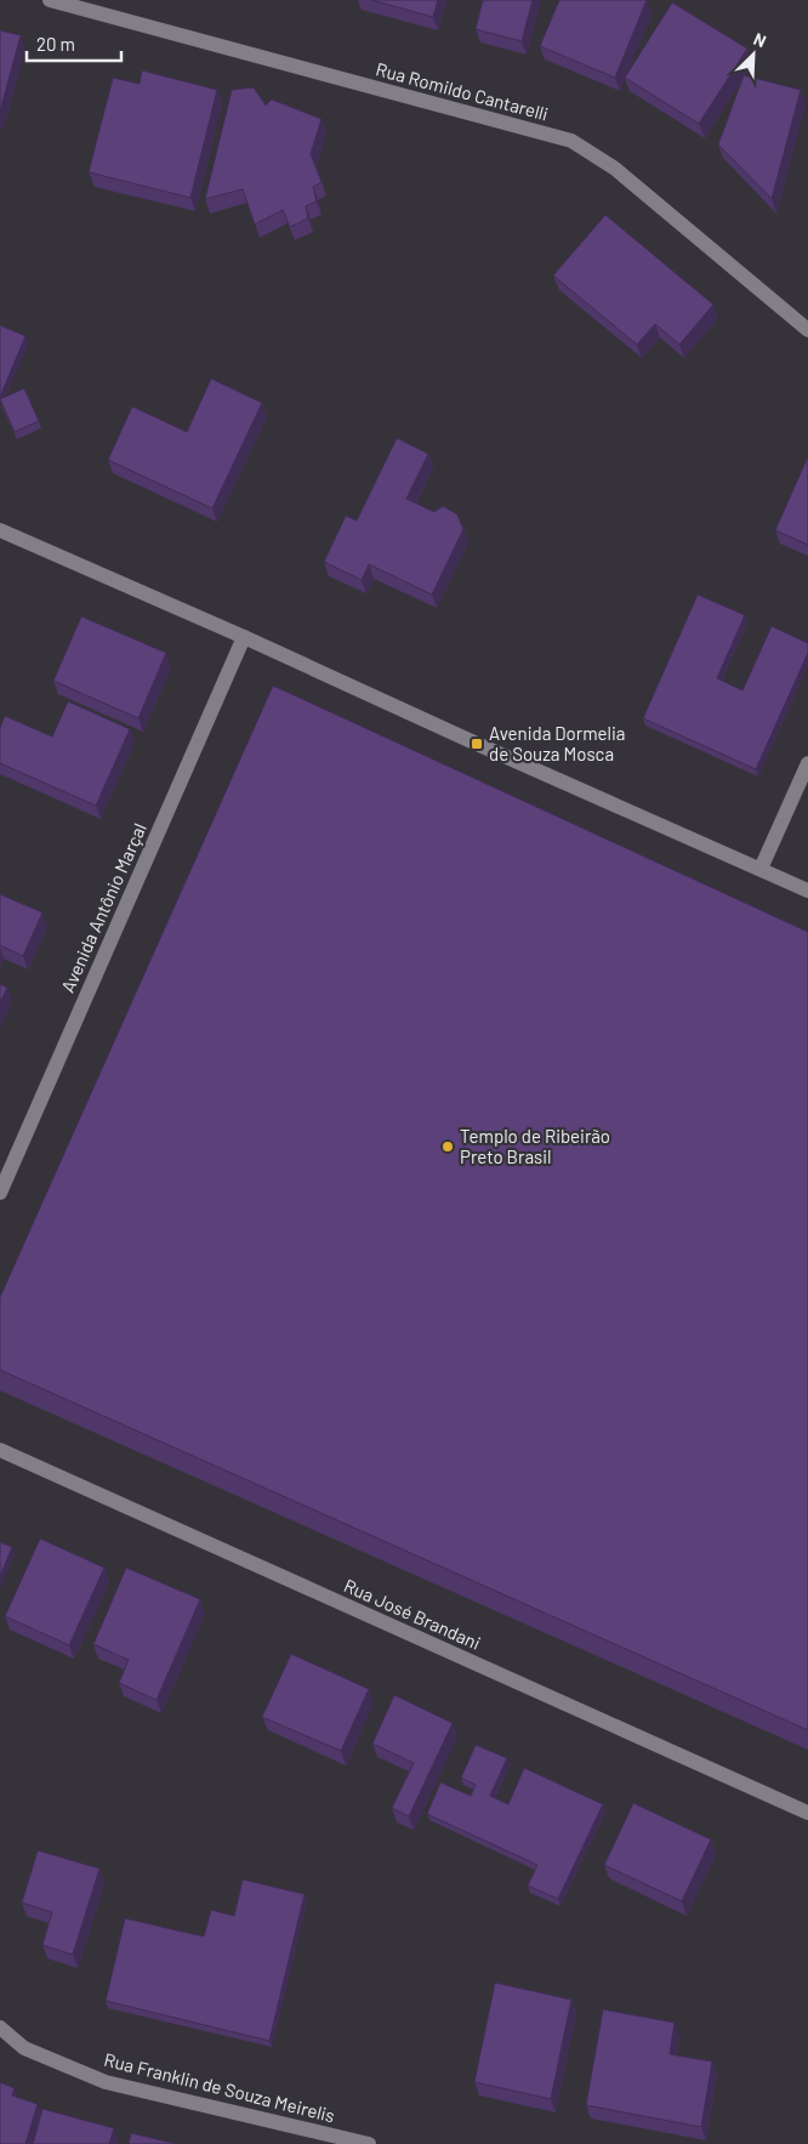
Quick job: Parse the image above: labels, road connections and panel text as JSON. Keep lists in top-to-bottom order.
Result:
{
  "streets": {
    "street": [
      "Rua Romildo Cantarelli",
      "Avenida Antônio Marçal",
      "Rua José Brandani",
      "Rua Franklin de Souza Meirelis"
    ]
  },
  "places": {
    "transit": ["Avenida Dormelia de Souza Mosca"],
    "other": ["Templo de Ribeirão Preto Brasil"]
  },
  "scale_bar": "20 m",
  "north": "top right"
}
